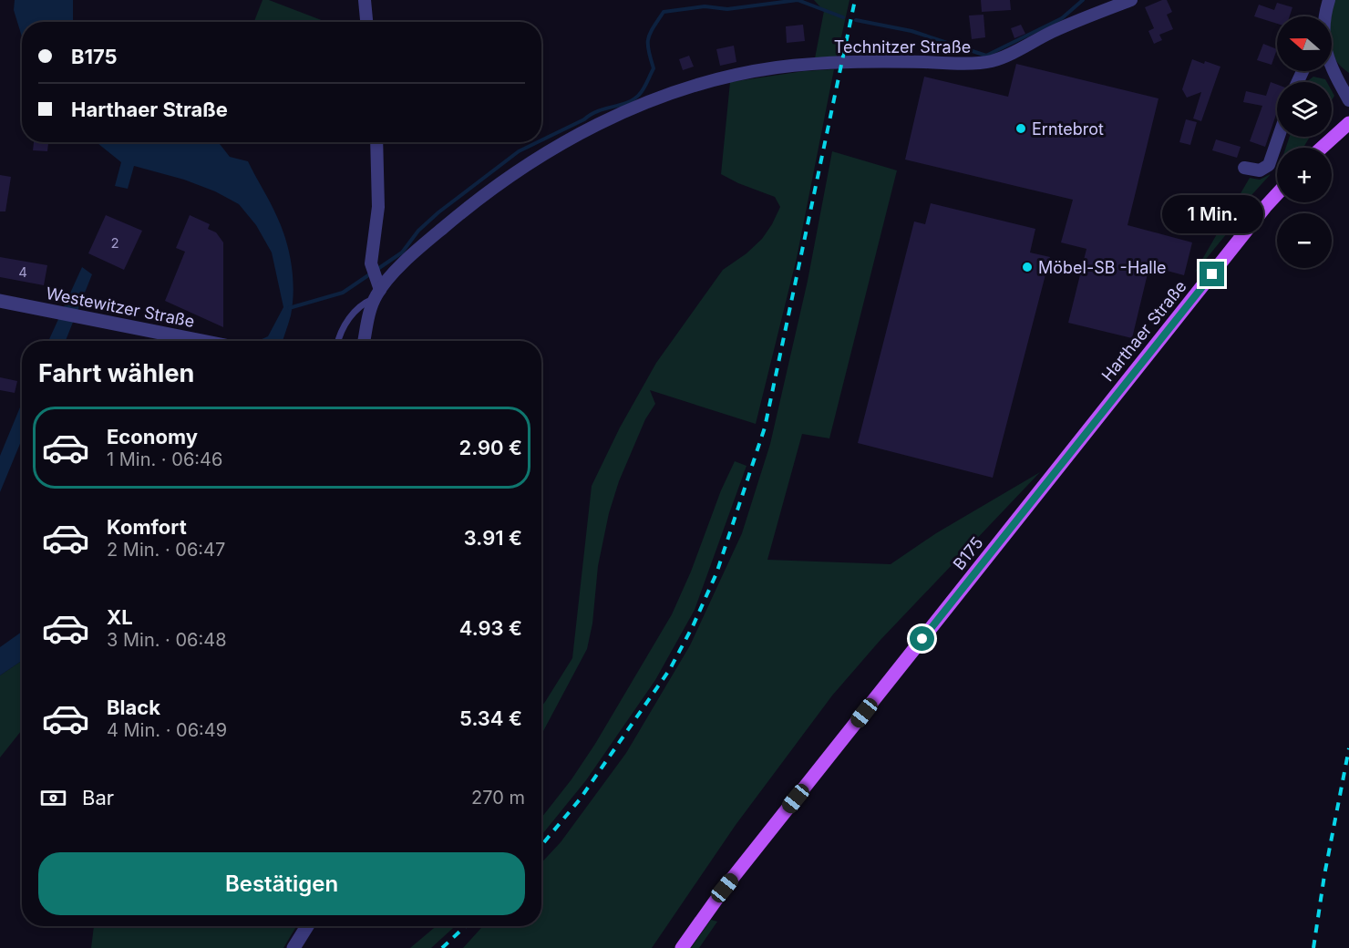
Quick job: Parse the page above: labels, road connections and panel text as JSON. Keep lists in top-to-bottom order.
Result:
{
  "streets": {
    "main road": ["Harthaer Straße", "B175"],
    "street": ["Technitzer Straße", "Westewitzer Straße"]
  },
  "crossings": [
    ["Harthaer Straße", "B175"]
  ],
  "places": ["Erntebrot", "Möbel-SB -Halle"],
  "house_numbers": ["2", "4"],
  "north": "left",
  "page": {
    "map_buttons": ["+", "−"],
    "banner": ["B175", "Harthaer Straße"],
    "bubble": "1 Min.",
    "heading": "Fahrt wählen",
    "list": [
      {
        "name": "Economy",
        "note": "1 Min. · 06:46",
        "value": "2.90 €"
      },
      {
        "name": "Komfort",
        "note": "2 Min. · 06:47",
        "value": "3.91 €"
      },
      {
        "name": "XL",
        "note": "3 Min. · 06:48",
        "value": "4.93 €"
      },
      {
        "name": "Black",
        "note": "4 Min. · 06:49",
        "value": "5.34 €"
      }
    ],
    "pay": ["Bar", "270 m"],
    "buttons": "Bestätigen"
  }
}
